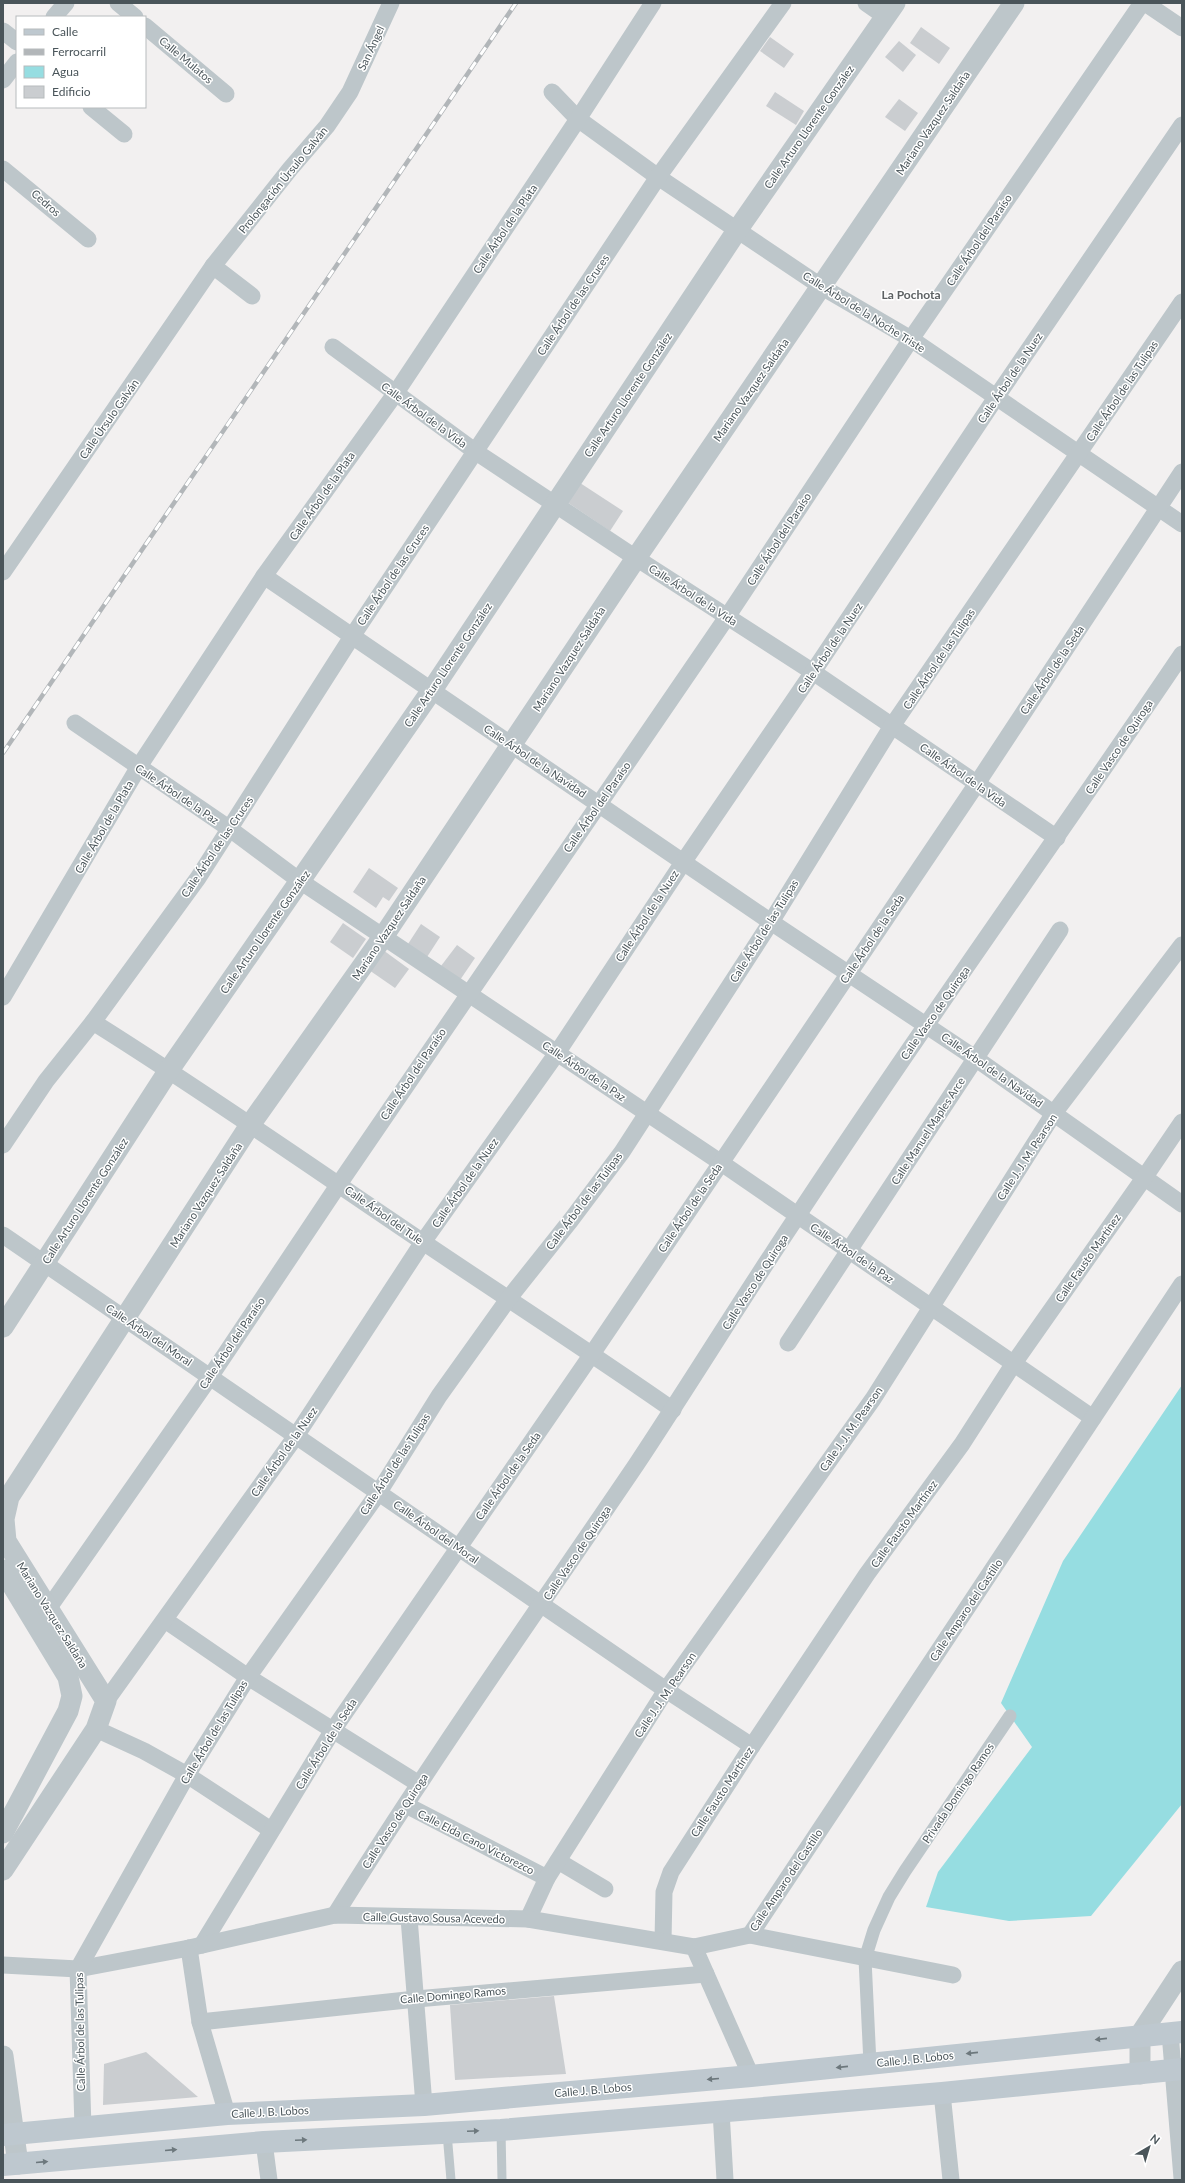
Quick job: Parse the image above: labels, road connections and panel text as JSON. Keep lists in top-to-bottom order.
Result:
{
  "streets": {
    "main road": ["Calle J. B. Lobos"],
    "street": [
      "San Ángel",
      "Calle Mulatos",
      "Mariano Vazquez Saldaña",
      "Calle Arturo Llorente González",
      "Prolongación Úrsulo Galván",
      "Cedros",
      "Calle Árbol de la Plata",
      "Calle Árbol del Paraíso",
      "Calle Árbol de las Cruces",
      "Calle Árbol de la Noche Triste",
      "Calle Árbol de la Nuez",
      "Calle Árbol de las Tulipas",
      "Calle Árbol de la Vida",
      "Calle Úrsulo Galván",
      "Calle Árbol de la Seda",
      "Calle Vasco de Quiroga",
      "Calle Árbol de la Navidad",
      "Calle Árbol de la Paz",
      "Calle Manuel Maples Arce",
      "Calle J. J. M. Pearson",
      "Calle Árbol del Tule",
      "Calle Fausto Martínez",
      "Calle Árbol del Moral",
      "Calle Amparo del Castillo",
      "Privada Domingo Ramos",
      "Calle Elda Cano Victorezco",
      "Calle Gustavo Sousa Acevedo",
      "Calle Domingo Ramos"
    ]
  },
  "crossings": [
    ["San Ángel", "Prolongación Úrsulo Galván"],
    ["Mariano Vazquez Saldaña", "Calle Árbol del Paraíso"],
    ["Mariano Vazquez Saldaña", "Calle Árbol de la Noche Triste"],
    ["Mariano Vazquez Saldaña", "Calle Árbol de la Nuez"],
    ["Mariano Vazquez Saldaña", "Calle Árbol de la Vida"],
    ["Mariano Vazquez Saldaña", "Calle Árbol de la Navidad"],
    ["Mariano Vazquez Saldaña", "Calle Árbol de la Paz"],
    ["Mariano Vazquez Saldaña", "Calle Árbol del Tule"],
    ["Mariano Vazquez Saldaña", "Calle Árbol del Moral"],
    ["Calle Arturo Llorente González", "Calle Árbol de la Noche Triste"],
    ["Calle Arturo Llorente González", "Calle Árbol de la Vida"],
    ["Calle Arturo Llorente González", "Calle Árbol de la Navidad"],
    ["Calle Arturo Llorente González", "Calle Árbol de la Paz"],
    ["Calle Arturo Llorente González", "Calle Árbol del Tule"],
    ["Calle Arturo Llorente González", "Calle Árbol del Moral"],
    ["Prolongación Úrsulo Galván", "Calle Úrsulo Galván"],
    ["Calle Árbol de la Plata", "Calle Árbol de la Noche Triste"],
    ["Calle Árbol de la Plata", "Calle Árbol de la Vida"],
    ["Calle Árbol de la Plata", "Calle Árbol de la Navidad"],
    ["Calle Árbol de la Plata", "Calle Árbol de la Paz"],
    ["Calle Árbol del Paraíso", "Calle Árbol de la Noche Triste"],
    ["Calle Árbol del Paraíso", "Calle Árbol de la Vida"],
    ["Calle Árbol del Paraíso", "Calle Árbol de la Navidad"],
    ["Calle Árbol del Paraíso", "Calle Árbol de la Paz"],
    ["Calle Árbol del Paraíso", "Calle Árbol del Tule"],
    ["Calle Árbol del Paraíso", "Calle Árbol del Moral"],
    ["Calle Árbol de las Cruces", "Calle Árbol de la Noche Triste"],
    ["Calle Árbol de las Cruces", "Calle Árbol de la Vida"],
    ["Calle Árbol de las Cruces", "Calle Árbol de la Navidad"],
    ["Calle Árbol de las Cruces", "Calle Árbol de la Paz"],
    ["Calle Árbol de las Cruces", "Calle Árbol del Tule"],
    ["Calle Árbol de la Noche Triste", "Calle Árbol de la Nuez"],
    ["Calle Árbol de la Noche Triste", "Calle Árbol de las Tulipas"],
    ["Calle Árbol de la Noche Triste", "Calle Árbol de la Seda"],
    ["Calle Árbol de la Nuez", "Calle Árbol de la Vida"],
    ["Calle Árbol de la Nuez", "Calle Árbol de la Navidad"],
    ["Calle Árbol de la Nuez", "Calle Árbol de la Paz"],
    ["Calle Árbol de la Nuez", "Calle Árbol del Tule"],
    ["Calle Árbol de la Nuez", "Calle Árbol del Moral"],
    ["Calle Árbol de las Tulipas", "Calle Árbol de la Vida"],
    ["Calle Árbol de las Tulipas", "Calle Árbol de la Navidad"],
    ["Calle Árbol de las Tulipas", "Calle Árbol de la Paz"],
    ["Calle Árbol de las Tulipas", "Calle Árbol del Tule"],
    ["Calle Árbol de las Tulipas", "Calle Árbol del Moral"],
    ["Calle Árbol de las Tulipas", "Calle Gustavo Sousa Acevedo"],
    ["Calle Árbol de las Tulipas", "Calle J. B. Lobos"],
    ["Calle Árbol de la Vida", "Calle Árbol de la Seda"],
    ["Calle Árbol de la Vida", "Calle Vasco de Quiroga"],
    ["Calle Árbol de la Seda", "Calle Árbol de la Navidad"],
    ["Calle Árbol de la Seda", "Calle Árbol de la Paz"],
    ["Calle Árbol de la Seda", "Calle Árbol del Tule"],
    ["Calle Árbol de la Seda", "Calle Árbol del Moral"],
    ["Calle Árbol de la Seda", "Calle Gustavo Sousa Acevedo"],
    ["Calle Vasco de Quiroga", "Calle Árbol de la Navidad"],
    ["Calle Vasco de Quiroga", "Calle Árbol de la Paz"],
    ["Calle Vasco de Quiroga", "Calle Árbol del Tule"],
    ["Calle Vasco de Quiroga", "Calle Árbol del Moral"],
    ["Calle Vasco de Quiroga", "Calle Elda Cano Victorezco"],
    ["Calle Vasco de Quiroga", "Calle Gustavo Sousa Acevedo"],
    ["Calle Árbol de la Navidad", "Calle Manuel Maples Arce"],
    ["Calle Árbol de la Navidad", "Calle J. J. M. Pearson"],
    ["Calle Árbol de la Navidad", "Calle Fausto Martínez"],
    ["Calle Árbol de la Paz", "Calle Manuel Maples Arce"],
    ["Calle Árbol de la Paz", "Calle J. J. M. Pearson"],
    ["Calle Árbol de la Paz", "Calle Fausto Martínez"],
    ["Calle Árbol de la Paz", "Calle Amparo del Castillo"],
    ["Calle J. J. M. Pearson", "Calle Árbol del Moral"],
    ["Calle J. J. M. Pearson", "Calle Elda Cano Victorezco"],
    ["Calle J. J. M. Pearson", "Calle Gustavo Sousa Acevedo"],
    ["Calle Fausto Martínez", "Calle Árbol del Moral"],
    ["Calle Fausto Martínez", "Calle Gustavo Sousa Acevedo"],
    ["Calle Amparo del Castillo", "Calle Gustavo Sousa Acevedo"],
    ["Privada Domingo Ramos", "Calle Gustavo Sousa Acevedo"]
  ],
  "districts": ["La Pochota"],
  "legend": [
    "Calle",
    "Ferrocarril",
    "Agua",
    "Edificio"
  ],
  "north": "top right"
}
